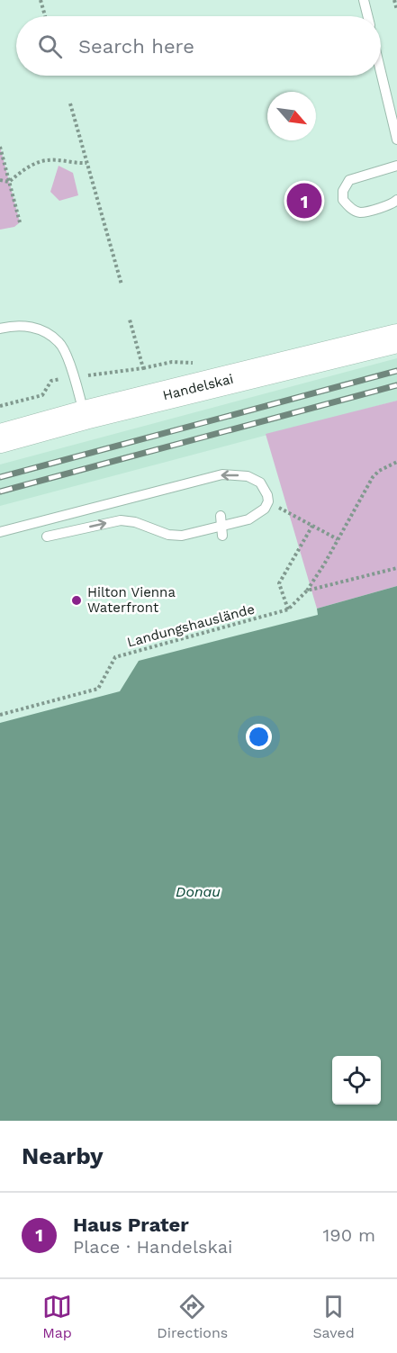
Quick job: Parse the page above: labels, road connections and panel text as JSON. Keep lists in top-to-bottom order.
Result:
{
  "streets": {
    "main road": ["Handelskai"],
    "path": ["Landungshauslände"]
  },
  "water": ["Donau"],
  "places": ["Hilton Vienna Waterfront"],
  "north": "bottom right",
  "page": {
    "search": "Search here",
    "pins": "1",
    "heading": "Nearby",
    "list": [
      {
        "mark": "1",
        "name": "Haus Prater",
        "note": "Place · Handelskai",
        "value": "190 m"
      }
    ],
    "nav": ["Map", "Directions", "Saved"]
  }
}
